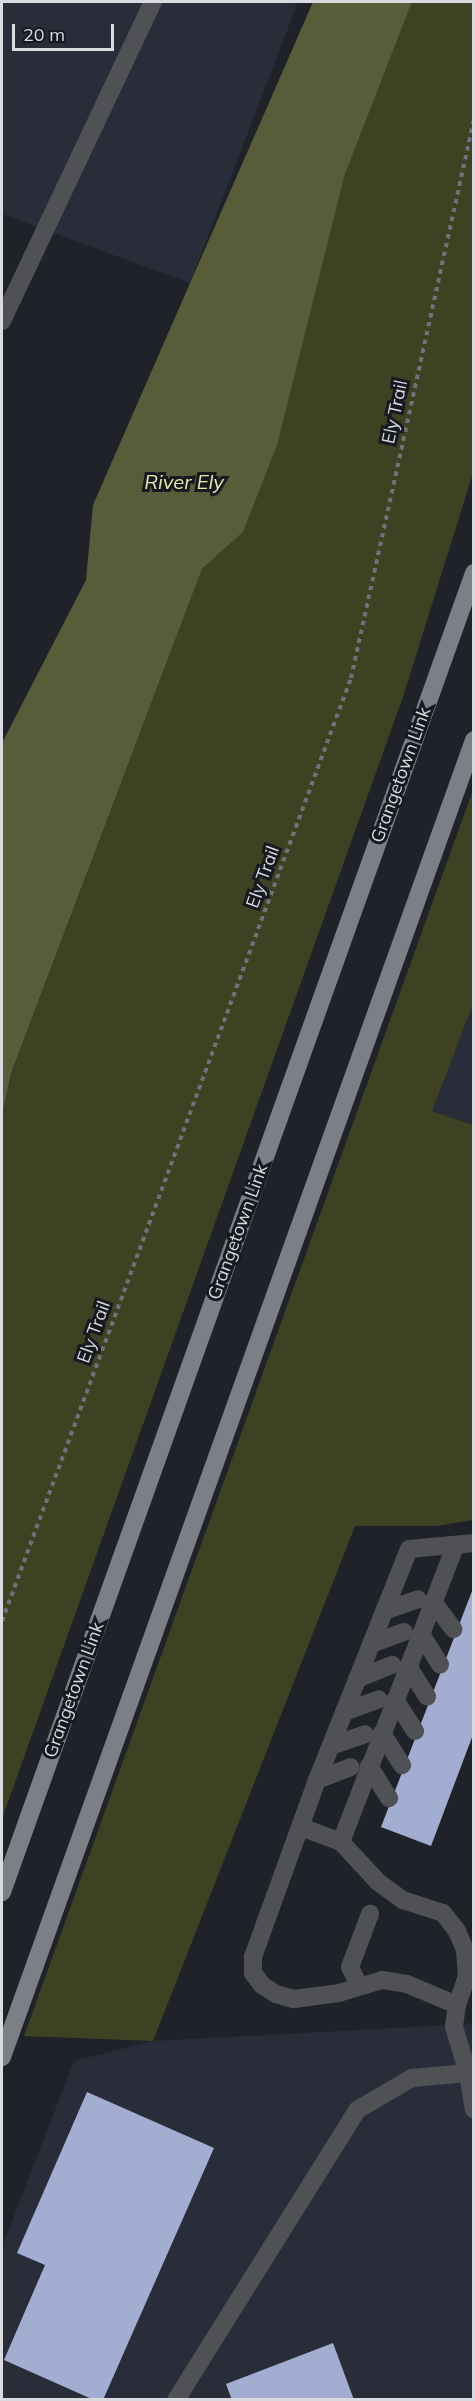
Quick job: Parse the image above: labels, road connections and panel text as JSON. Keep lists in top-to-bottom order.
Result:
{
  "streets": {
    "main road": ["Grangetown Link"],
    "path": ["Ely Trail"]
  },
  "water": ["River Ely"],
  "scale_bar": "20 m"
}
